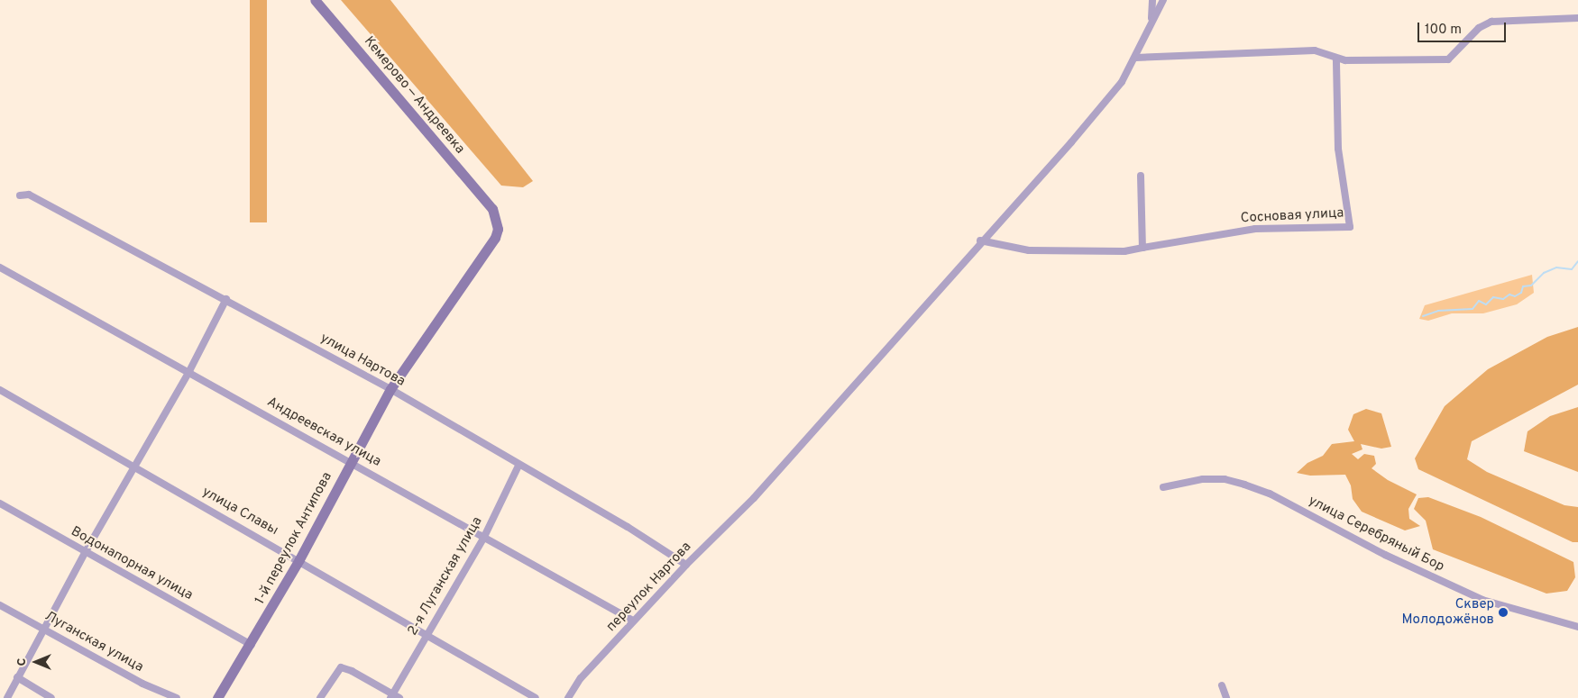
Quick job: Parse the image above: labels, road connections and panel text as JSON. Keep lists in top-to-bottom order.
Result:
{
  "streets": {
    "main road": ["Кемерово — Андреевка", "1-й переулок Антипова"],
    "street": [
      "Сосновая улица",
      "улица Нартова",
      "Андреевская улица",
      "улица Славы",
      "улица Серебряный Бор",
      "Водонапорная улица",
      "2-я Луганская улица",
      "переулок Нартова",
      "Луганская улица"
    ]
  },
  "crossings": [
    ["Кемерово — Андреевка", "1-й переулок Антипова"],
    ["улица Нартова", "1-й переулок Антипова"],
    ["улица Нартова", "2-я Луганская улица"],
    ["улица Нартова", "переулок Нартова"],
    ["Андреевская улица", "1-й переулок Антипова"],
    ["Андреевская улица", "2-я Луганская улица"],
    ["Андреевская улица", "переулок Нартова"],
    ["улица Славы", "1-й переулок Антипова"],
    ["улица Славы", "2-я Луганская улица"],
    ["1-й переулок Антипова", "Водонапорная улица"]
  ],
  "places": ["Сквер Молодожёнов"],
  "scale_bar": "100 m",
  "north": "left"
}
